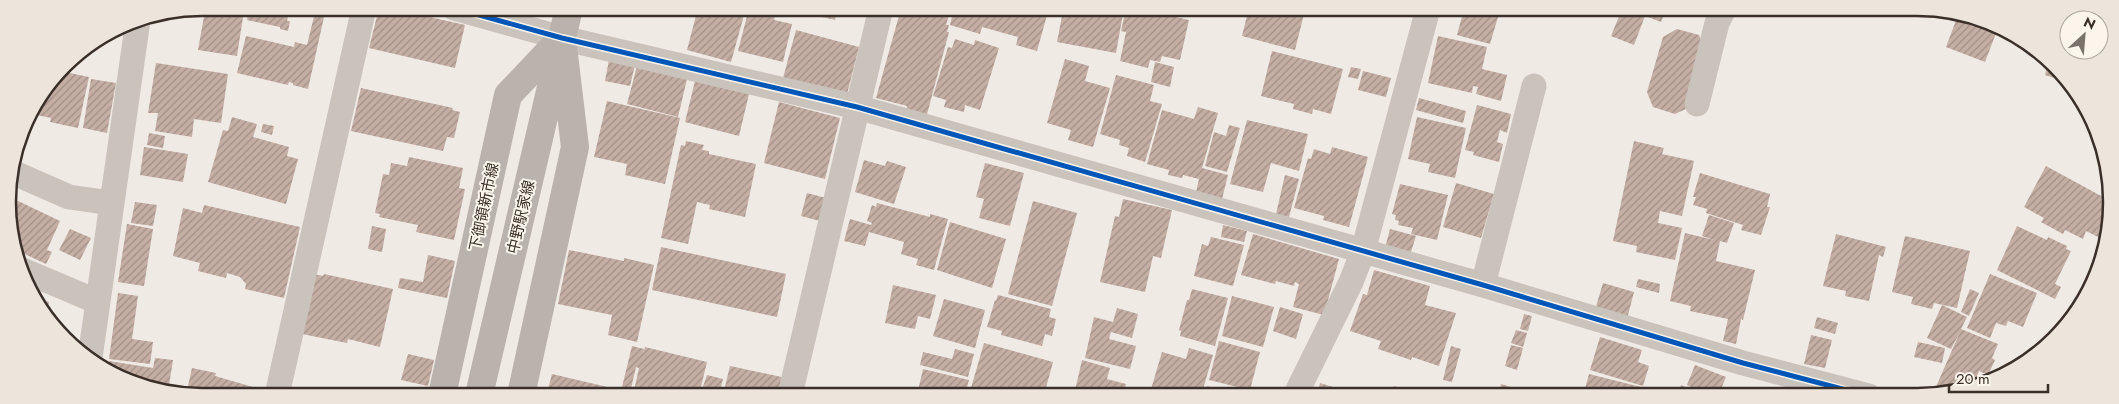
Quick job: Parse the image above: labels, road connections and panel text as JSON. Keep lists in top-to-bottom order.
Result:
{
  "streets": {
    "main road": ["下御領新市線", "中野駅家線"]
  },
  "crossings": [
    ["下御領新市線", "中野駅家線"]
  ],
  "scale_bar": "20 m",
  "north": "top right"
}
